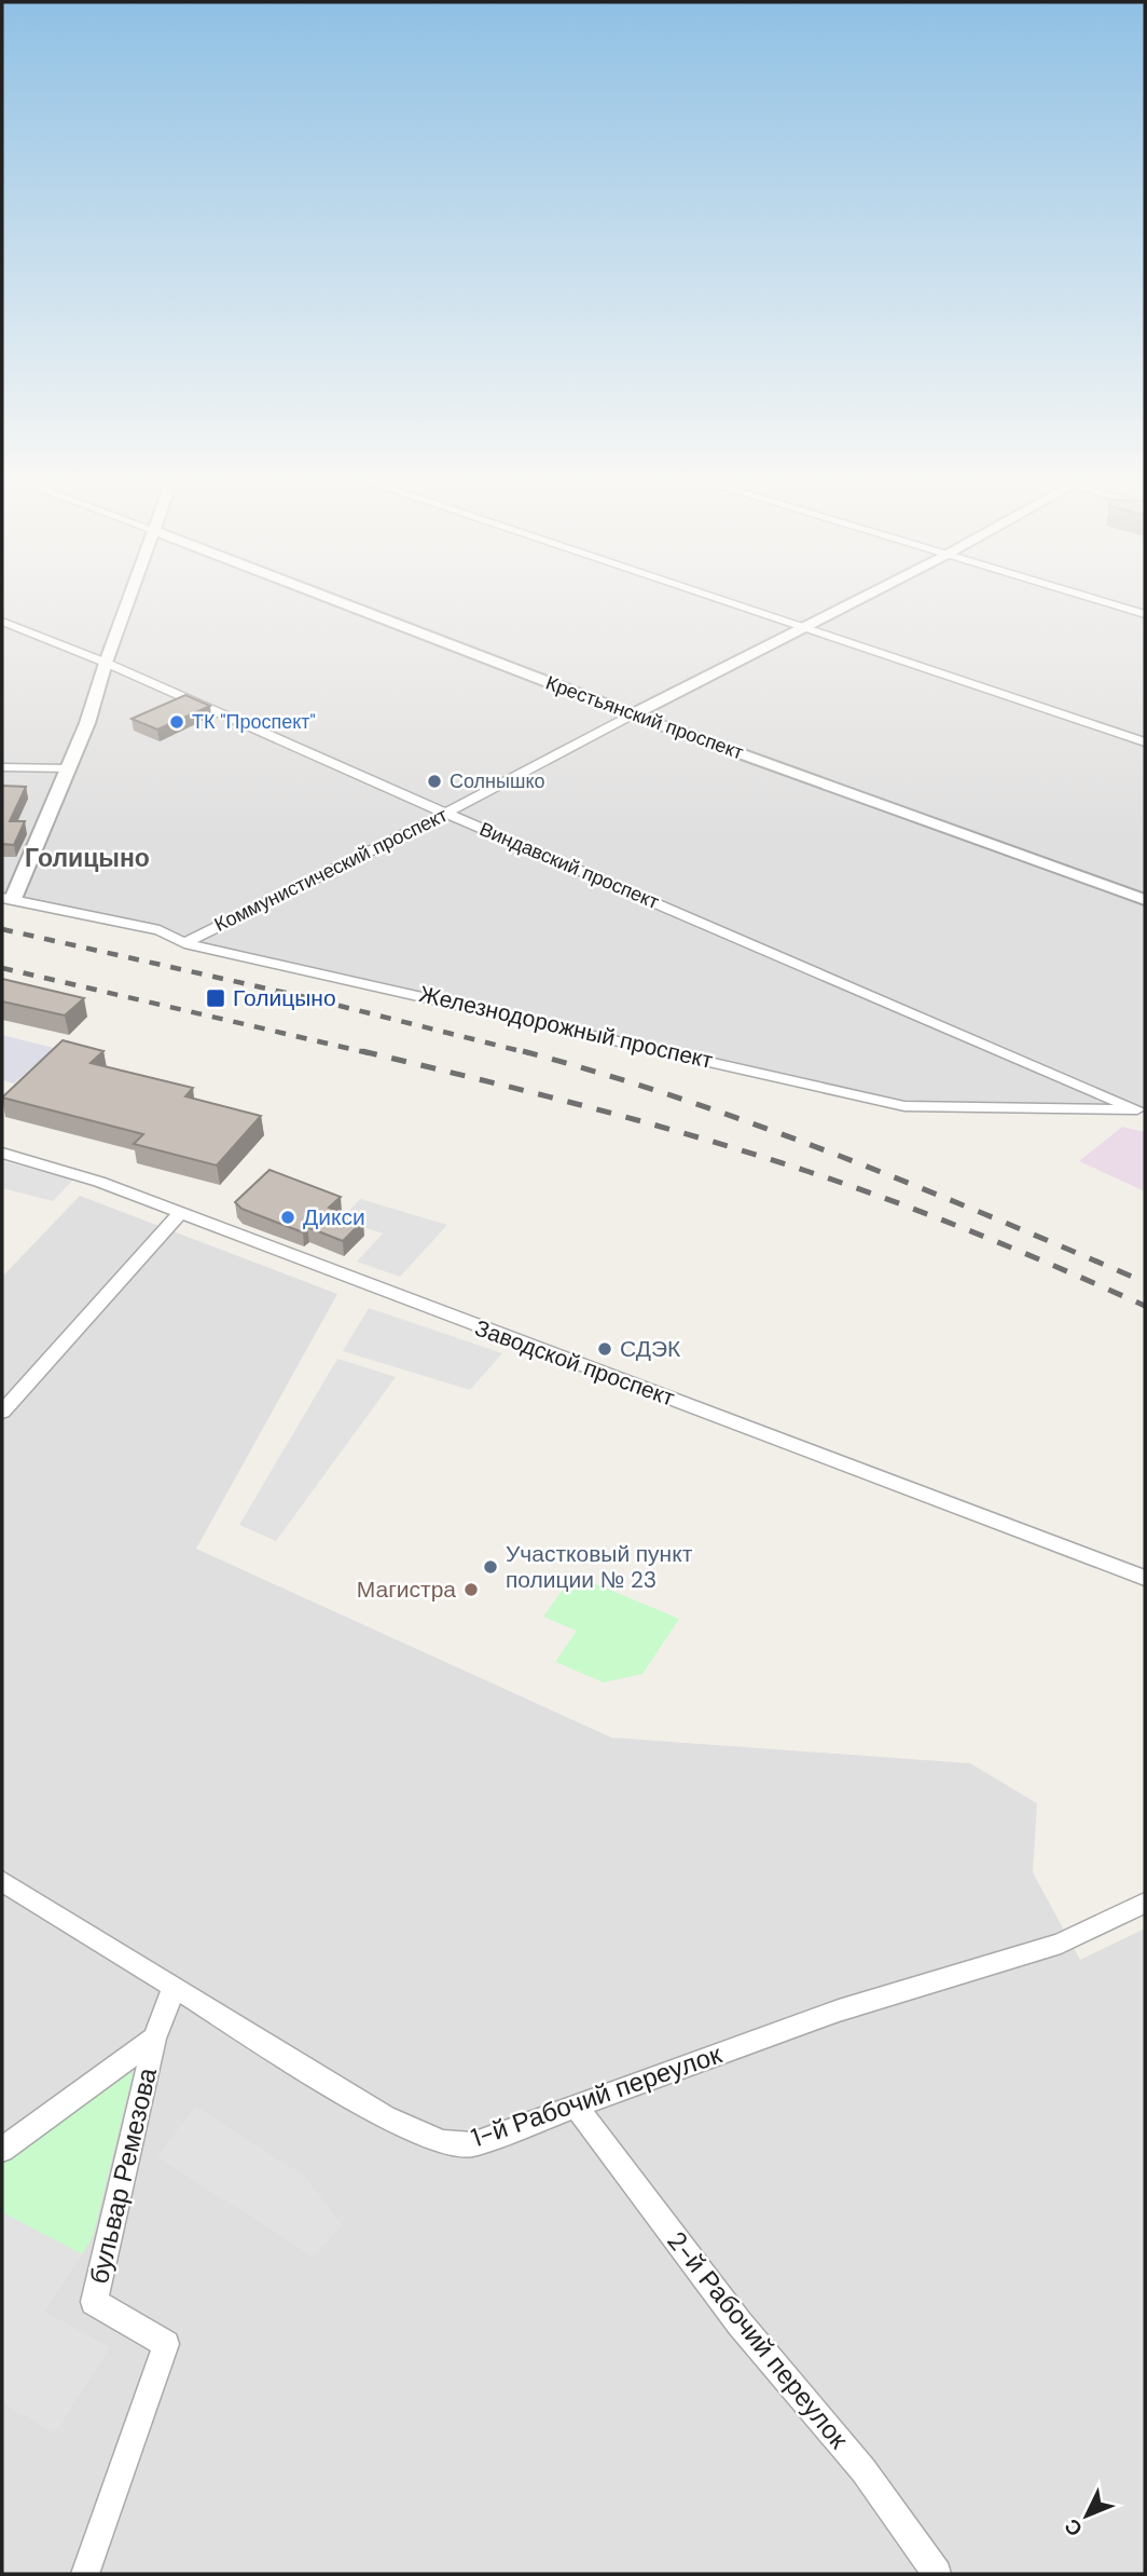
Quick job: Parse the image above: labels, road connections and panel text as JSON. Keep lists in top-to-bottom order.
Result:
{
  "streets": {
    "street": [
      "Крестьянский проспект",
      "Виндавский проспект",
      "Коммунистический проспект",
      "Железнодорожный проспект",
      "Заводской проспект",
      "1-й Рабочий переулок",
      "бульвар Ремезова",
      "2-й Рабочий переулок"
    ]
  },
  "crossings": [
    ["Крестьянский проспект", "Коммунистический проспект"],
    ["Виндавский проспект", "Коммунистический проспект"],
    ["Виндавский проспект", "Железнодорожный проспект"],
    ["Коммунистический проспект", "Железнодорожный проспект"],
    ["1-й Рабочий переулок", "бульвар Ремезова"],
    ["1-й Рабочий переулок", "2-й Рабочий переулок"]
  ],
  "districts": ["Голицыно"],
  "places": {
    "other": [
      "ТК \"Проспект\"",
      "Солнышко",
      "Дикси",
      "СДЭК",
      "Участковый пункт полиции № 23",
      "Магистра"
    ],
    "transit": ["Голицыно"]
  },
  "north": "bottom left"
}
